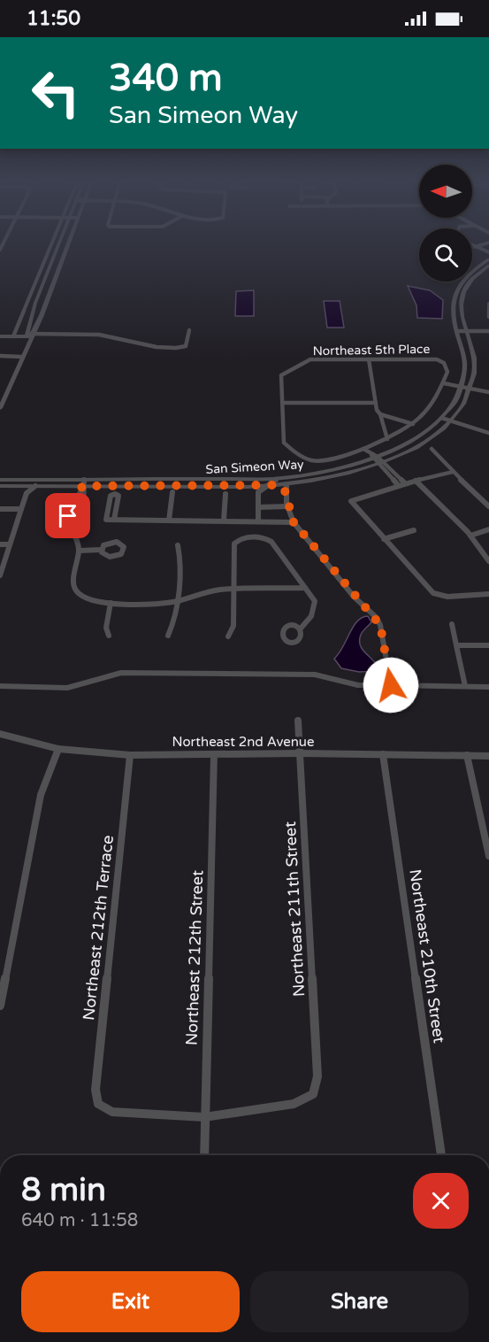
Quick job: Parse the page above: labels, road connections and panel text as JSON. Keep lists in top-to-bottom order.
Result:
{
  "streets": {
    "street": [
      "Northeast 5th Place",
      "San Simeon Way",
      "Northeast 2nd Avenue",
      "Northeast 211th Street",
      "Northeast 212th Terrace",
      "Northeast 210th Street",
      "Northeast 212th Street"
    ]
  },
  "crossings": [
    ["Northeast 2nd Avenue", "Northeast 211th Street"],
    ["Northeast 2nd Avenue", "Northeast 212th Terrace"],
    ["Northeast 2nd Avenue", "Northeast 210th Street"],
    ["Northeast 2nd Avenue", "Northeast 212th Street"],
    ["Northeast 211th Street", "Northeast 212th Terrace"],
    ["Northeast 211th Street", "Northeast 212th Street"],
    ["Northeast 212th Terrace", "Northeast 212th Street"]
  ],
  "north": "left",
  "page": {
    "status": "11:50",
    "turn": ["340 m", "San Simeon Way"],
    "heading": ["8 min", "640 m · 11:58"],
    "buttons": ["Exit", "Share"]
  }
}
